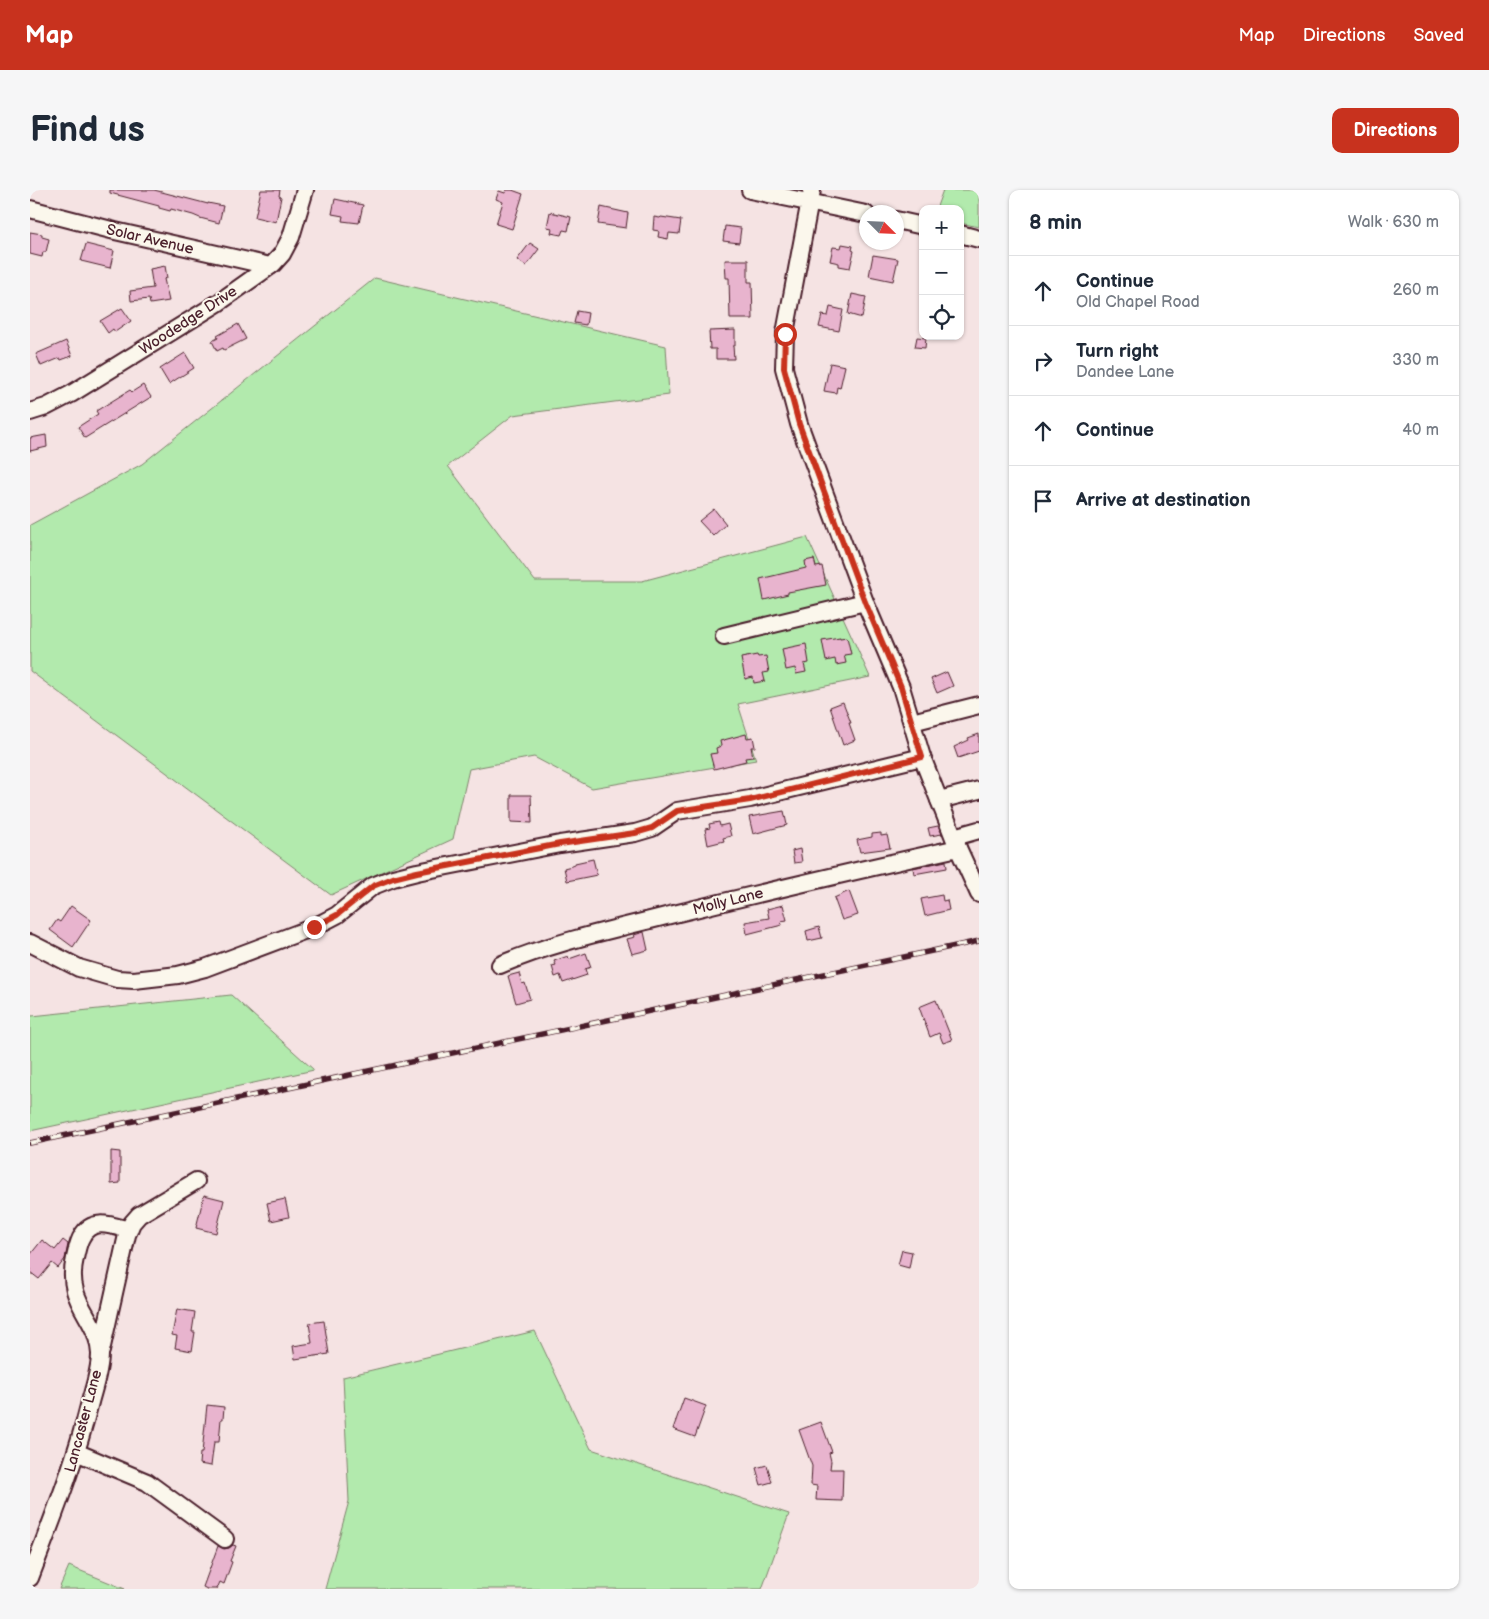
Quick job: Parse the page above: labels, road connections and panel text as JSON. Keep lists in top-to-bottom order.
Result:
{
  "streets": {
    "street": [
      "Solar Avenue",
      "Woodedge Drive",
      "Molly Lane",
      "Lancaster Lane"
    ]
  },
  "crossings": [
    ["Solar Avenue", "Woodedge Drive"]
  ],
  "north": "bottom right",
  "page": {
    "header": "Map",
    "nav": ["Map", "Directions", "Saved"],
    "buttons": "Directions",
    "title": "Find us",
    "heading": ["8 min", "Walk · 630 m"],
    "map_buttons": ["+", "−"],
    "list": [
      ["Continue", "Old Chapel Road", "260 m"],
      ["Turn right", "Dandee Lane", "330 m"],
      ["Continue", "40 m"],
      "Arrive at destination"
    ]
  }
}
